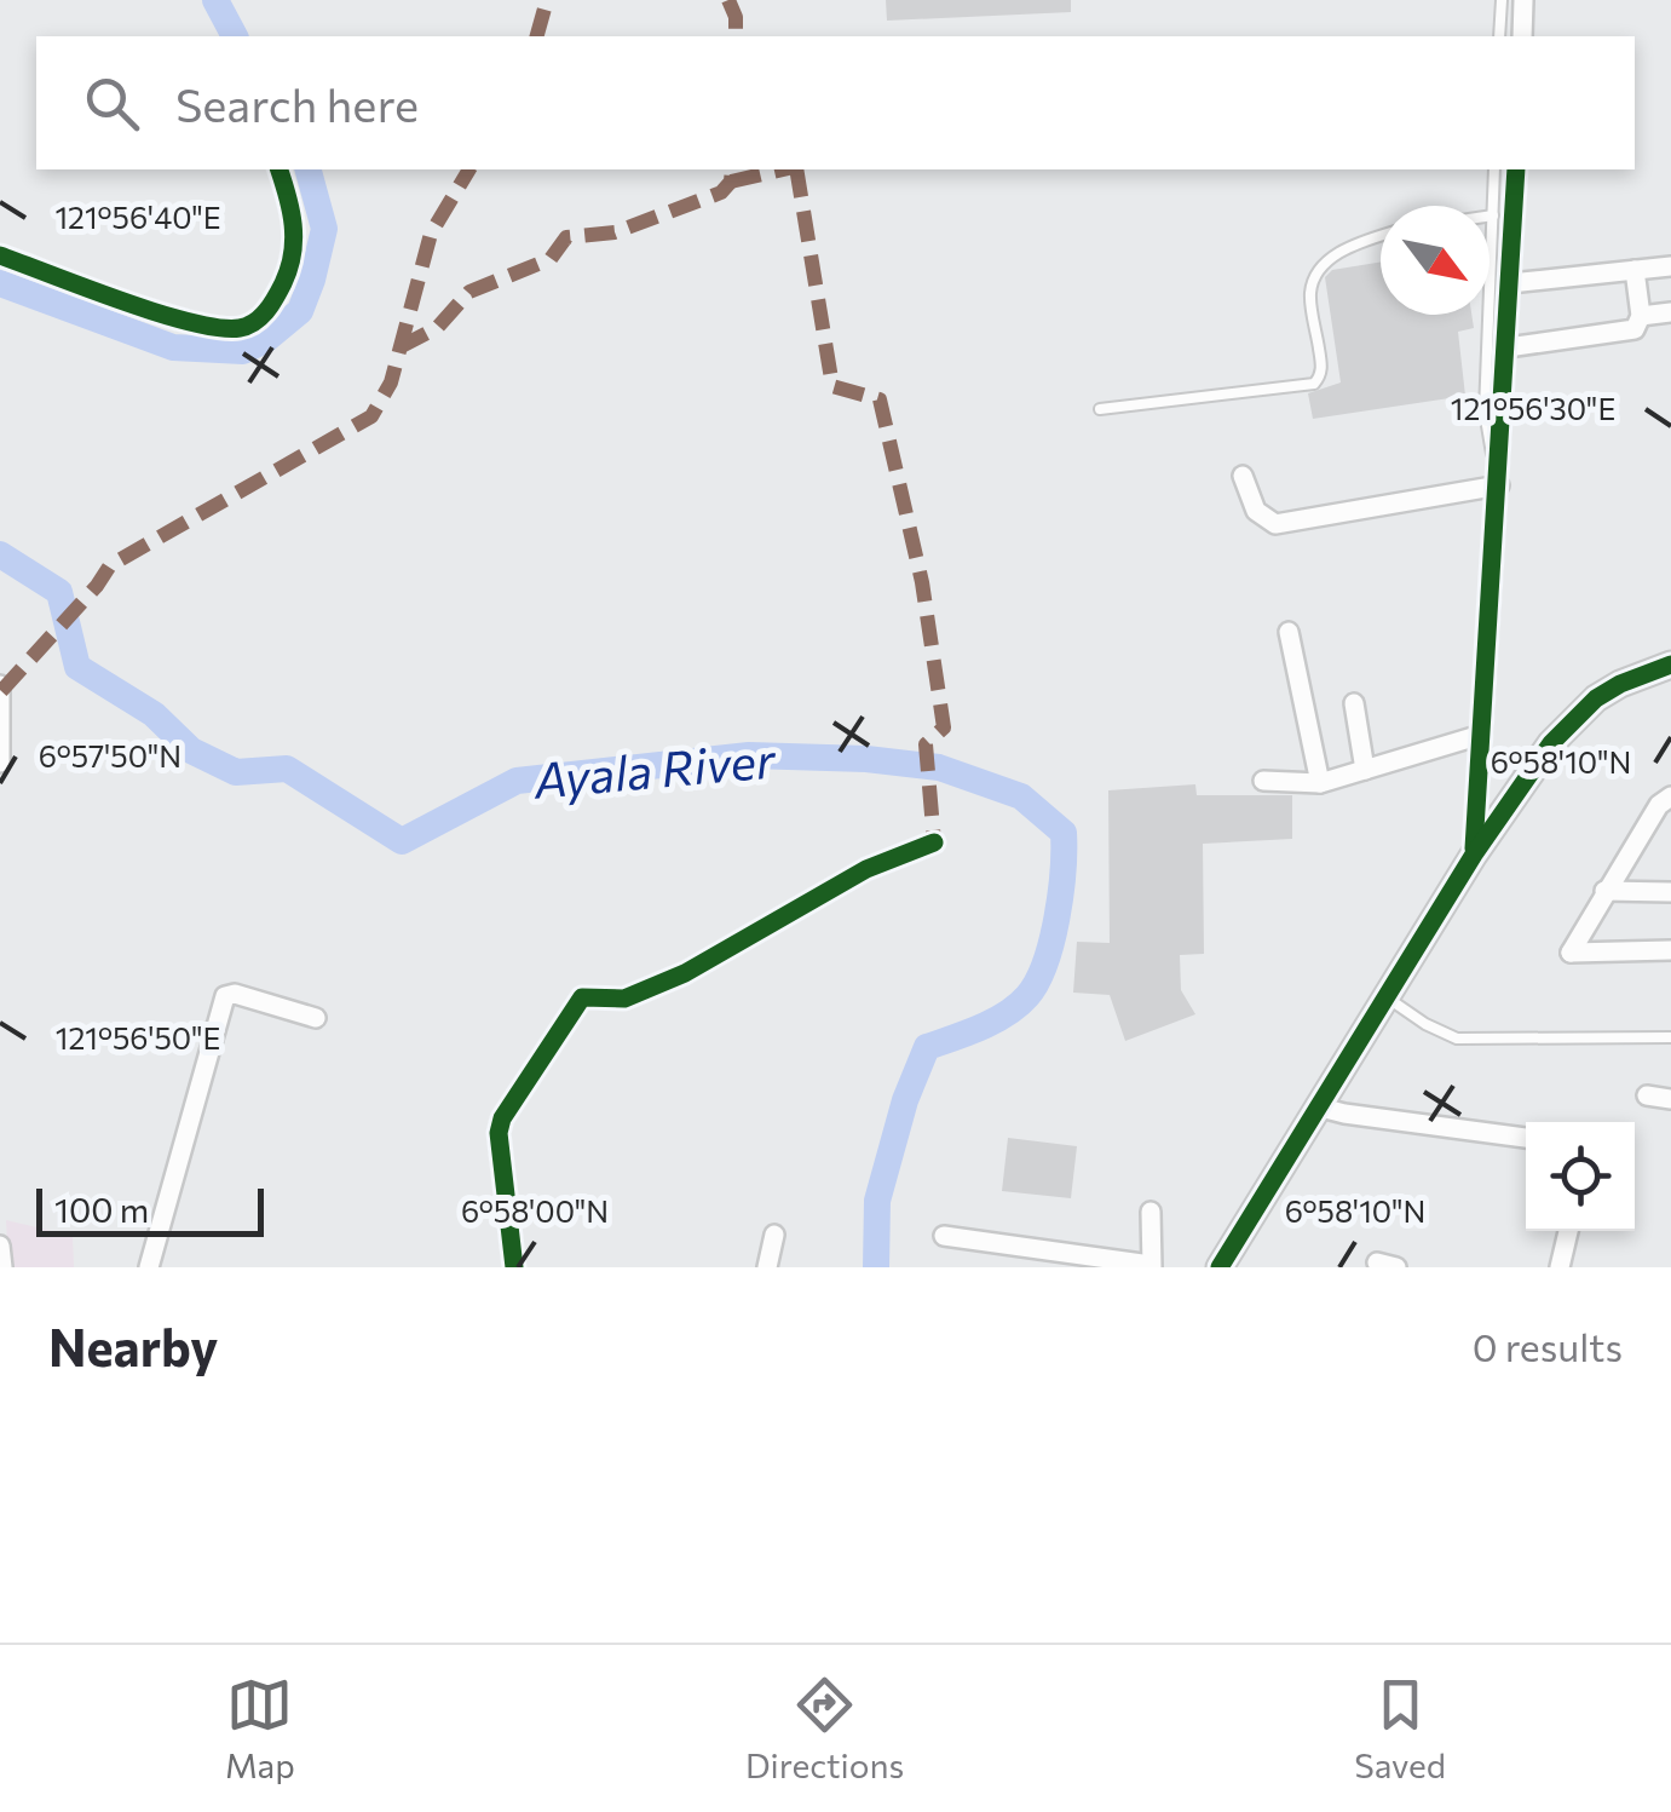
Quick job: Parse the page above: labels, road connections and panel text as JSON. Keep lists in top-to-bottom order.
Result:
{
  "water": ["Ayala River"],
  "scale_bar": "100 m",
  "north": "bottom right",
  "page": {
    "search": "Search here",
    "scale": "100 m",
    "heading": ["Nearby", "0 results"],
    "nav": ["Map", "Directions", "Saved"]
  },
  "coordinates": [
    "121°56'40\"E",
    "121°56'30\"E",
    "6°57'50\"N",
    "6°58'10\"N",
    "121°56'50\"E",
    "6°58'00\"N"
  ]
}
